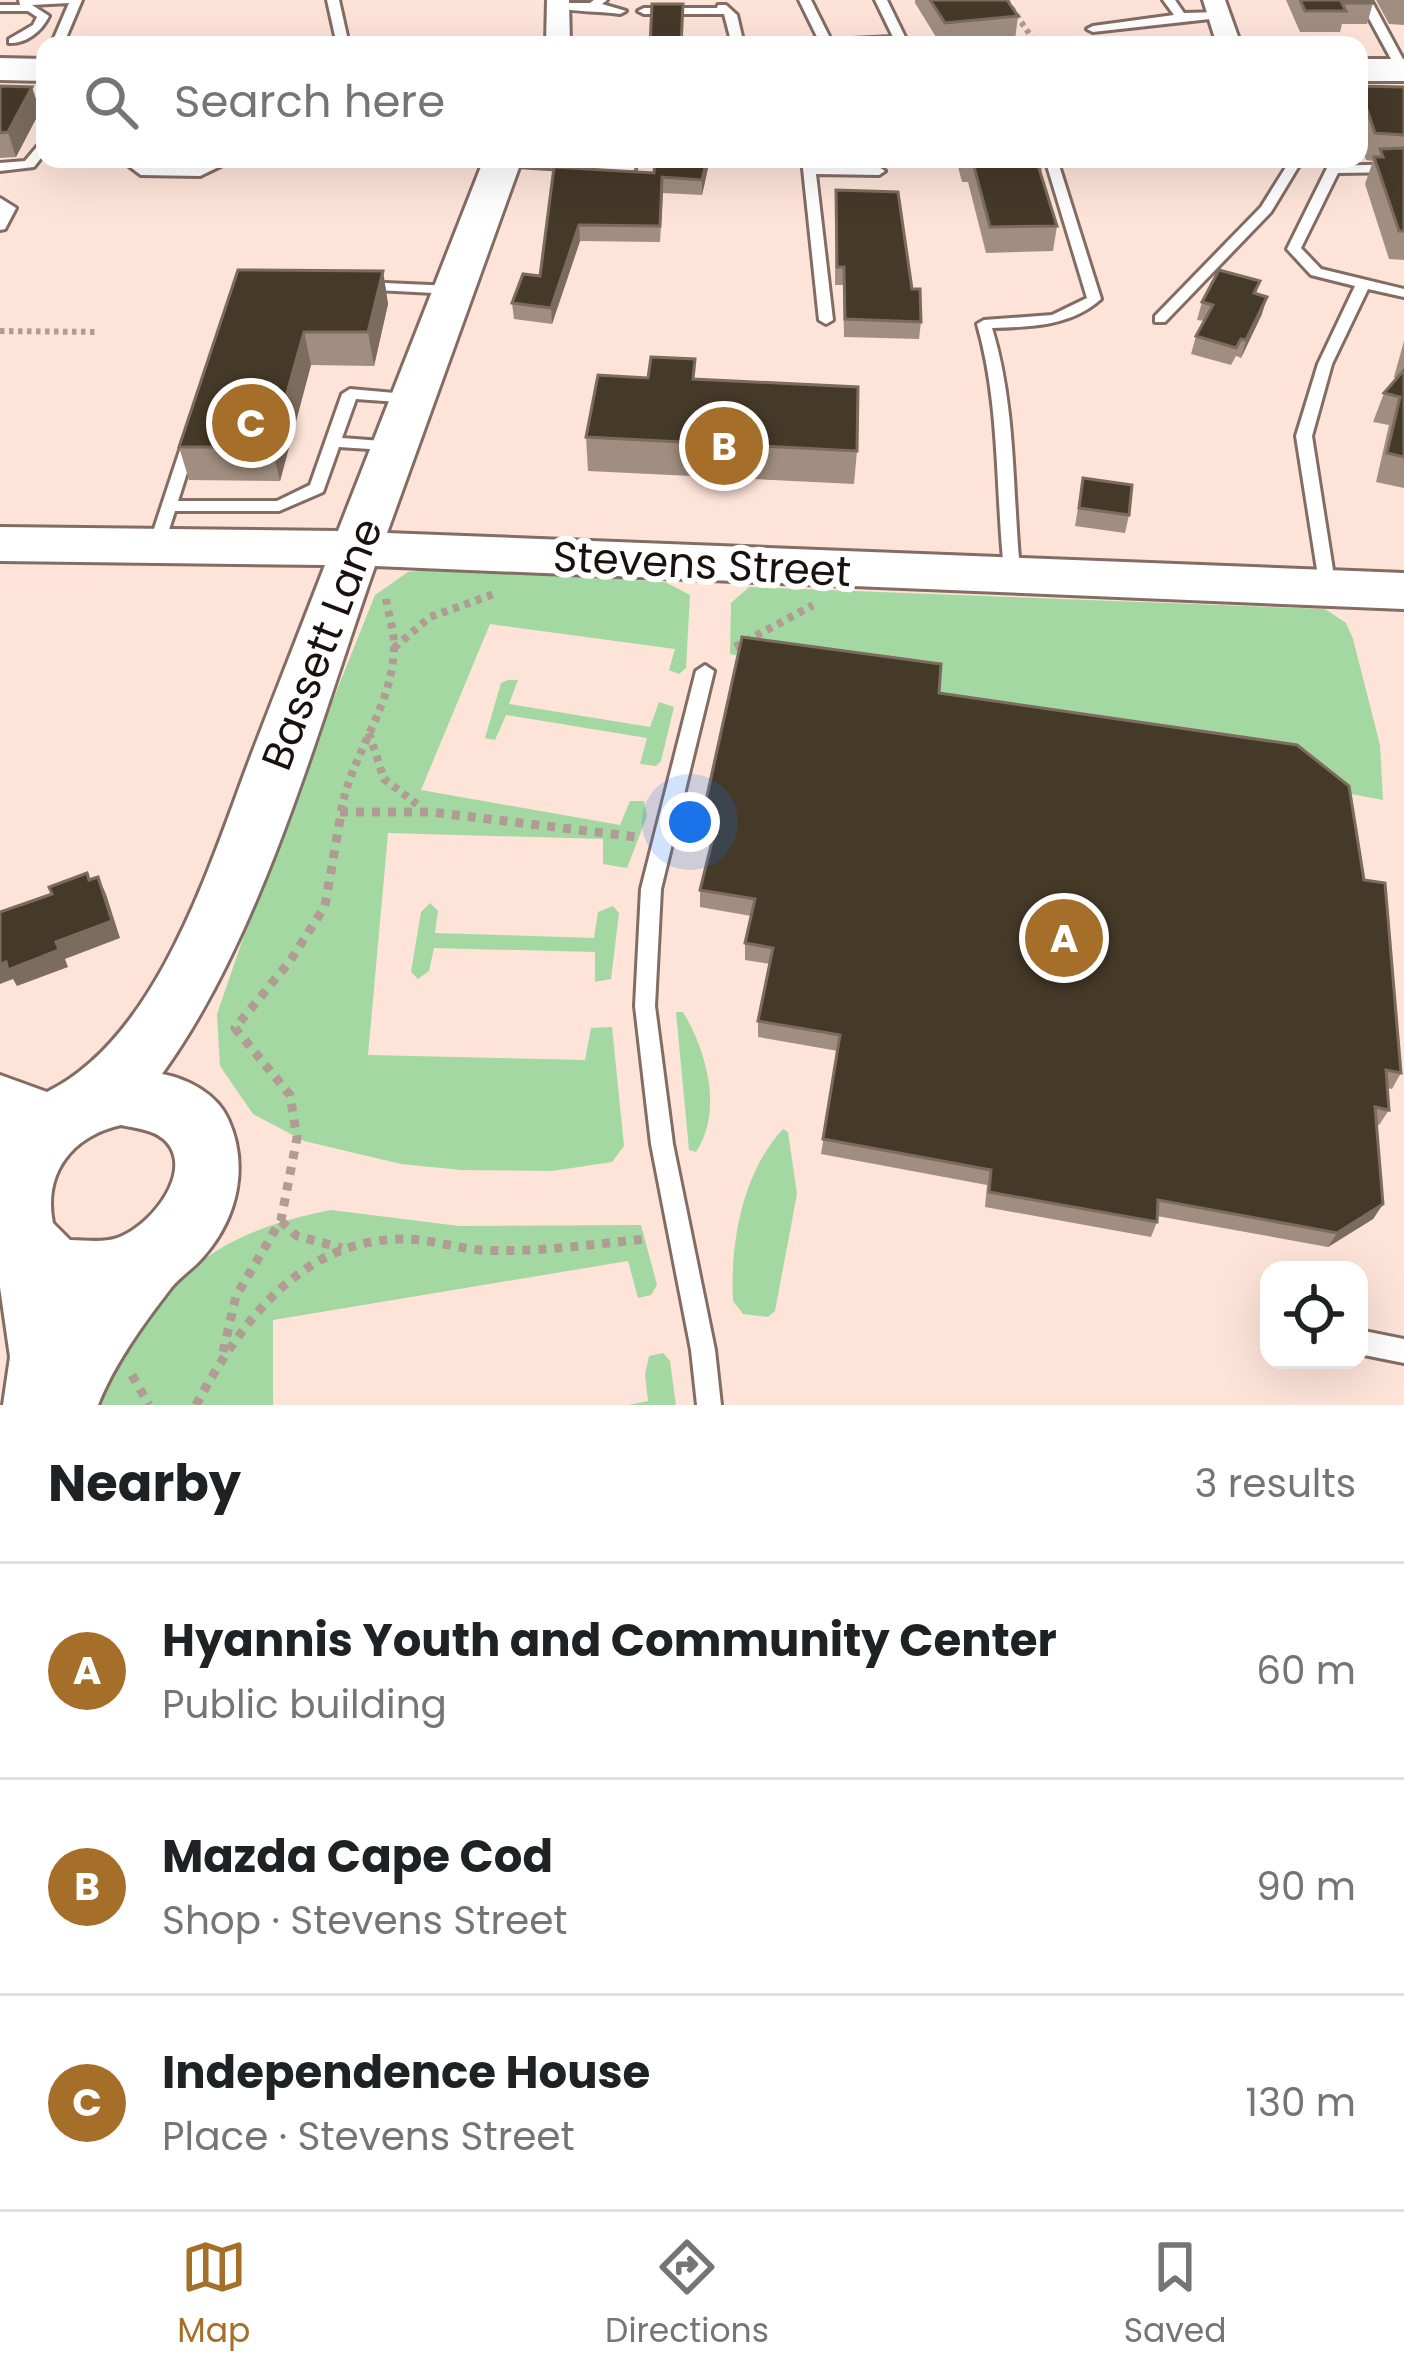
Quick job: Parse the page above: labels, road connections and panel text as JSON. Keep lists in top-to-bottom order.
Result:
{
  "streets": {
    "street": ["Stevens Street", "Bassett Lane"]
  },
  "crossings": [
    ["Stevens Street", "Bassett Lane"]
  ],
  "page": {
    "search": "Search here",
    "pins": ["C", "B", "A"],
    "heading": ["Nearby", "3 results"],
    "list": [
      {
        "mark": "A",
        "name": "Hyannis Youth and Community Center",
        "note": "Public building",
        "value": "60 m"
      },
      {
        "mark": "B",
        "name": "Mazda Cape Cod",
        "note": "Shop · Stevens Street",
        "value": "90 m"
      },
      {
        "mark": "C",
        "name": "Independence House",
        "note": "Place · Stevens Street",
        "value": "130 m"
      }
    ],
    "nav": ["Map", "Directions", "Saved"]
  }
}
